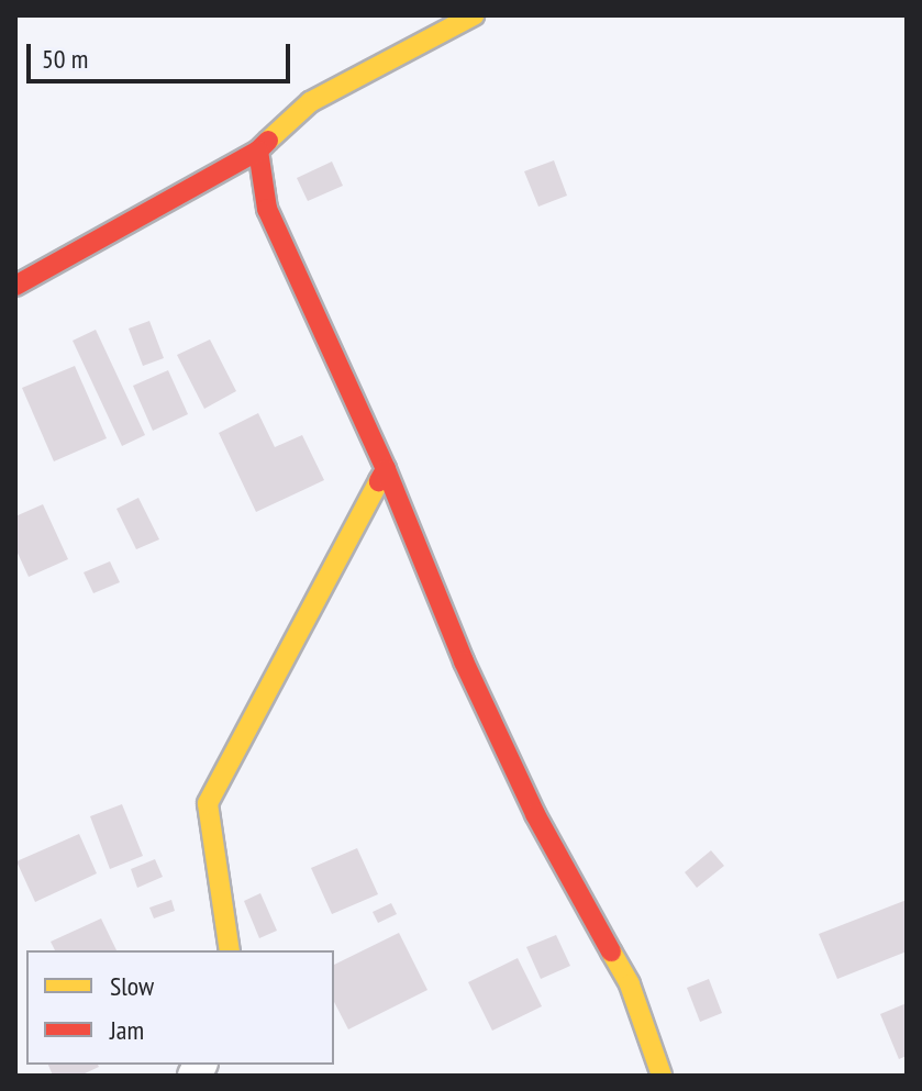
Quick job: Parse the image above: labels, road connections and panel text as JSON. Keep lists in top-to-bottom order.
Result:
{
  "legend": ["Slow", "Jam"],
  "scale_bar": "50 m"
}
